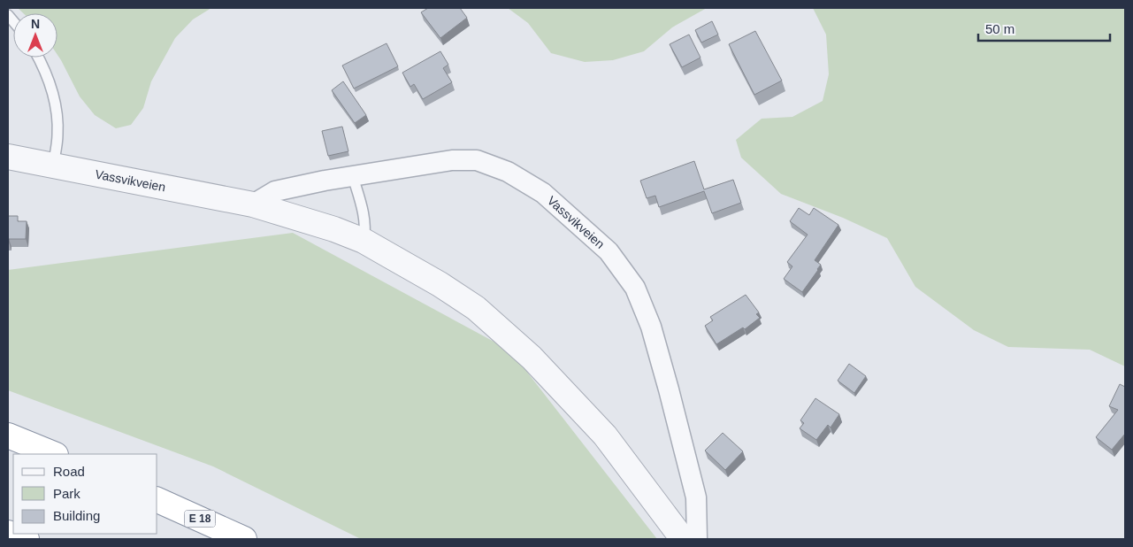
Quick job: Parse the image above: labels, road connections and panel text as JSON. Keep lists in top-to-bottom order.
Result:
{
  "streets": {
    "highway": ["E 18"],
    "street": ["Vassvikveien"]
  },
  "legend": ["Road", "Park", "Building"],
  "scale_bar": "50 m",
  "north": "top"
}
